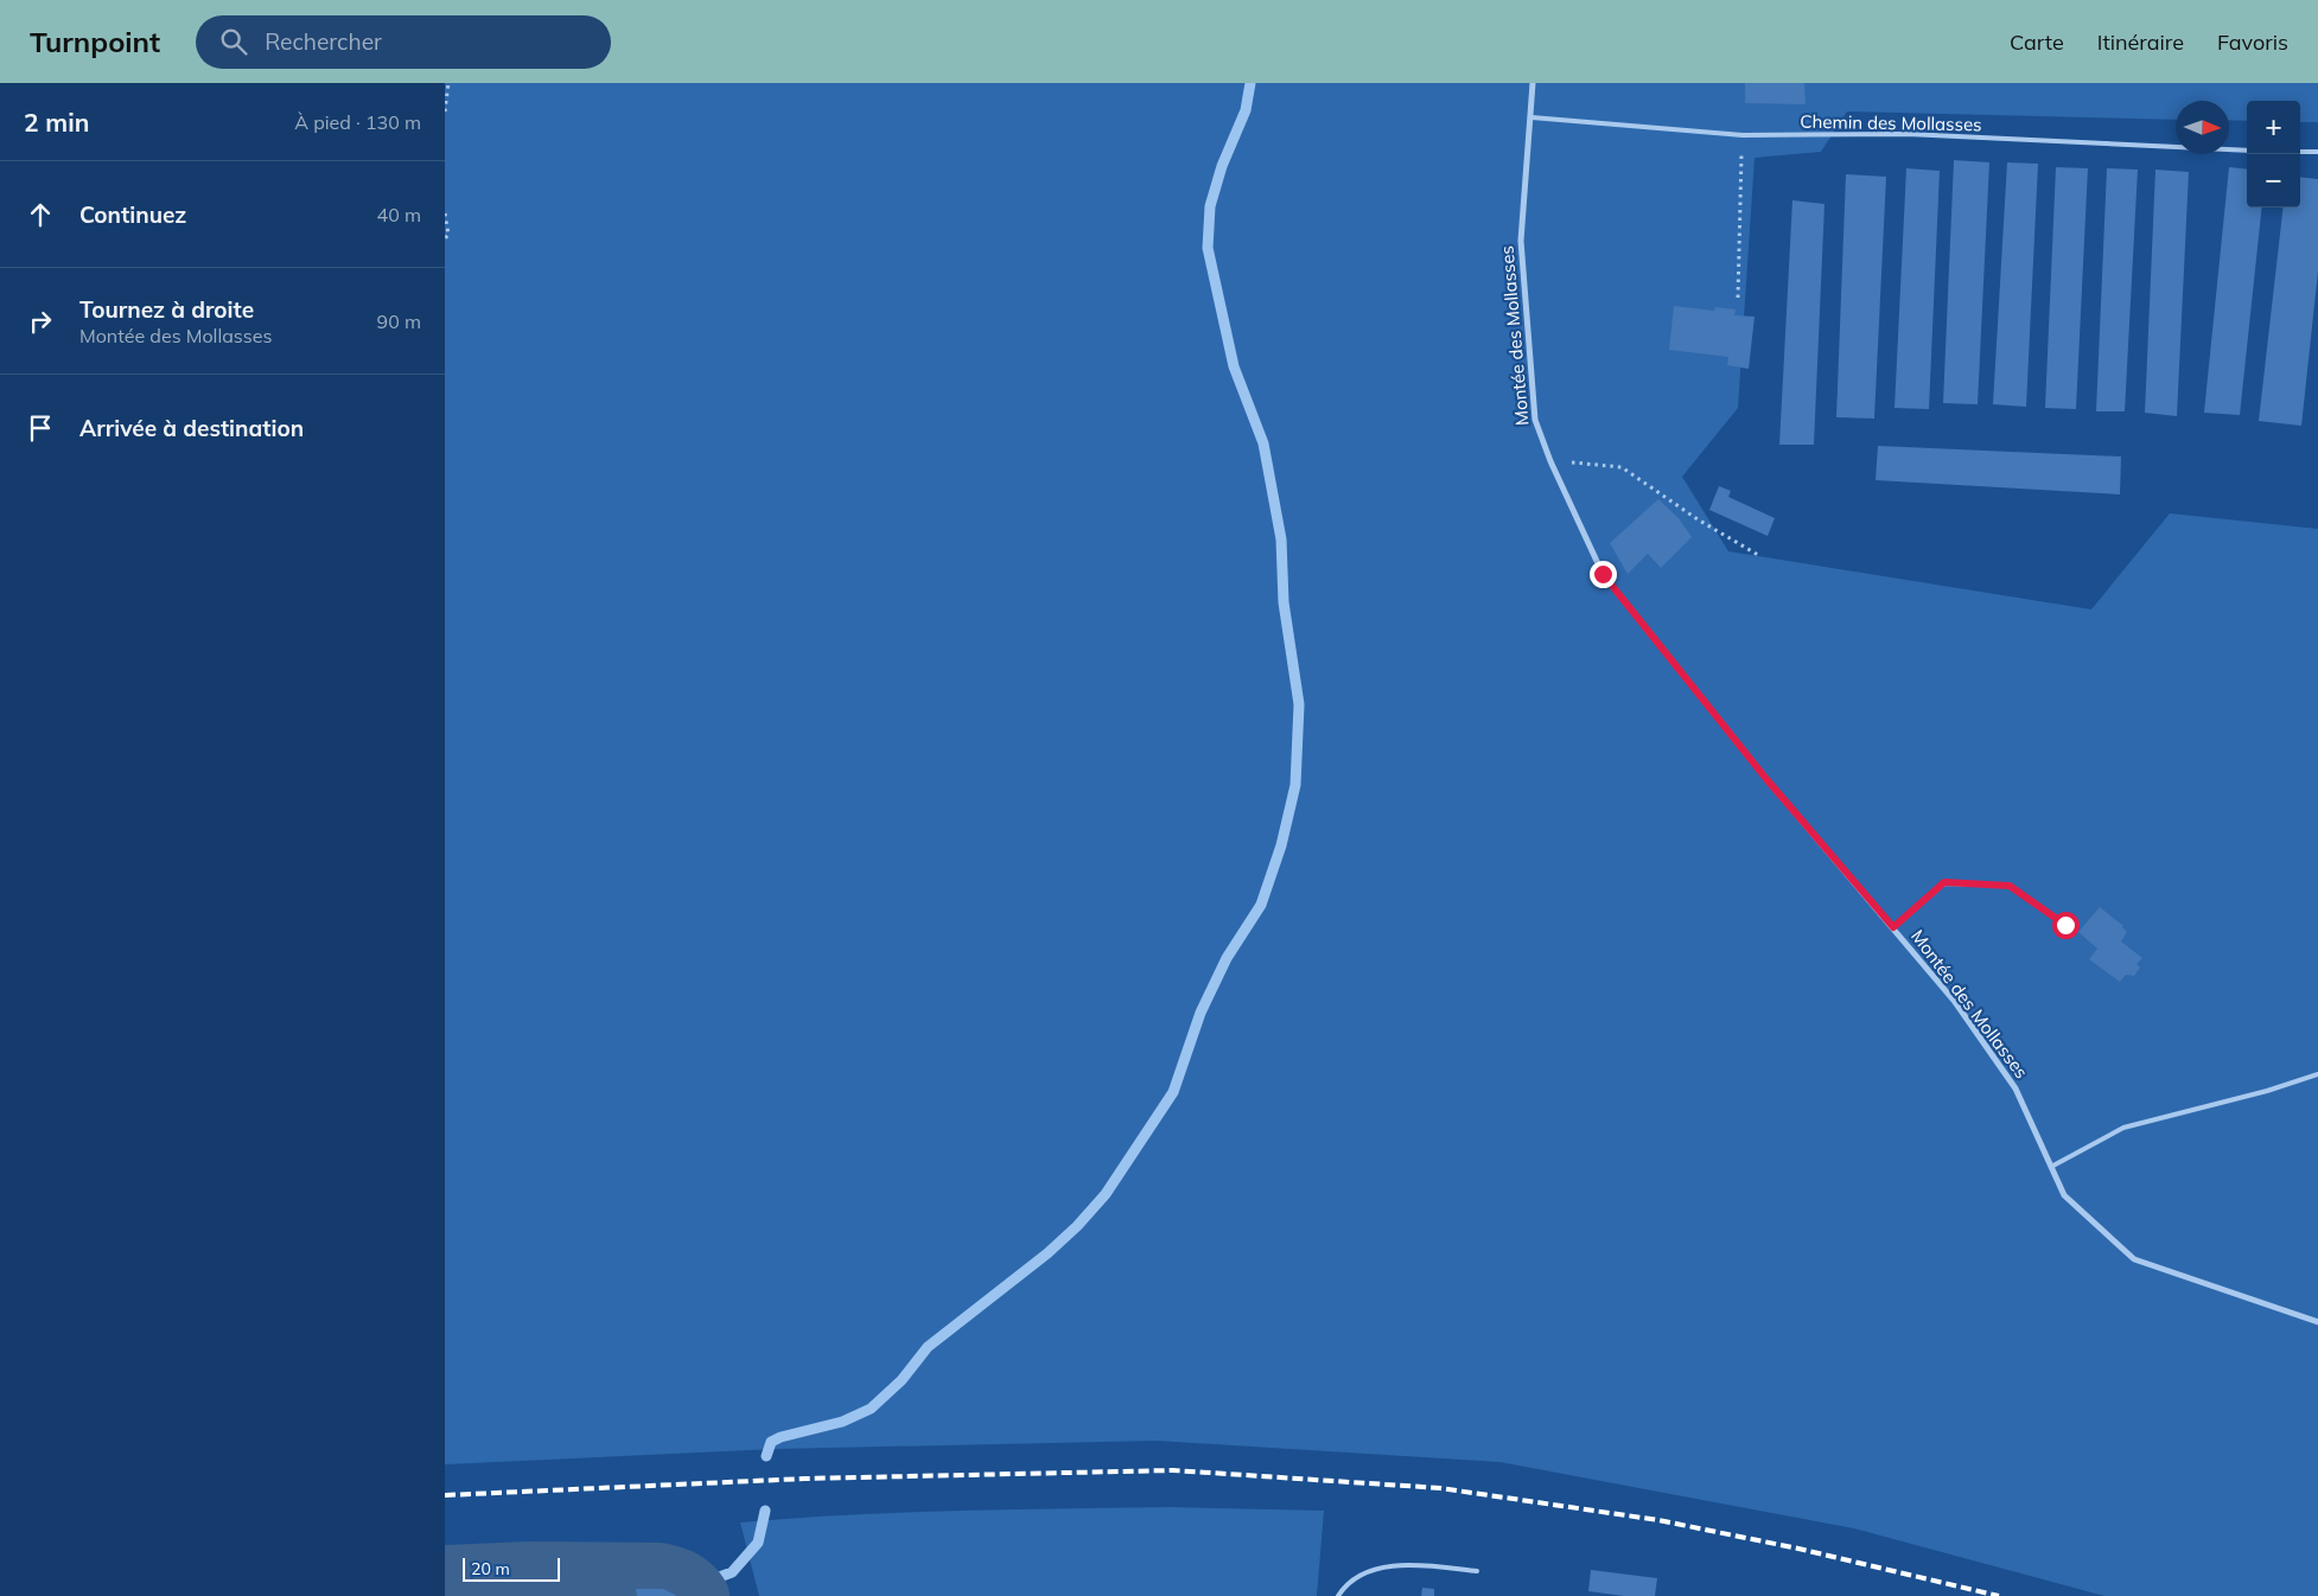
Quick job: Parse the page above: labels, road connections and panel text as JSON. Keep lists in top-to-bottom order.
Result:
{
  "streets": {
    "street": ["Montée des Mollasses"],
    "lane": ["Chemin des Mollasses"]
  },
  "crossings": [
    ["Chemin des Mollasses", "Montée des Mollasses"]
  ],
  "scale_bar": "20 m",
  "north": "right",
  "page": {
    "header": "Turnpoint",
    "search": "Rechercher",
    "nav": ["Carte", "Itinéraire", "Favoris"],
    "heading": ["2 min", "À pied · 130 m"],
    "map_buttons": ["+", "−"],
    "list": [
      ["Continuez", "40 m"],
      ["Tournez à droite", "Montée des Mollasses", "90 m"],
      "Arrivée à destination"
    ],
    "scale": "20 m"
  }
}
